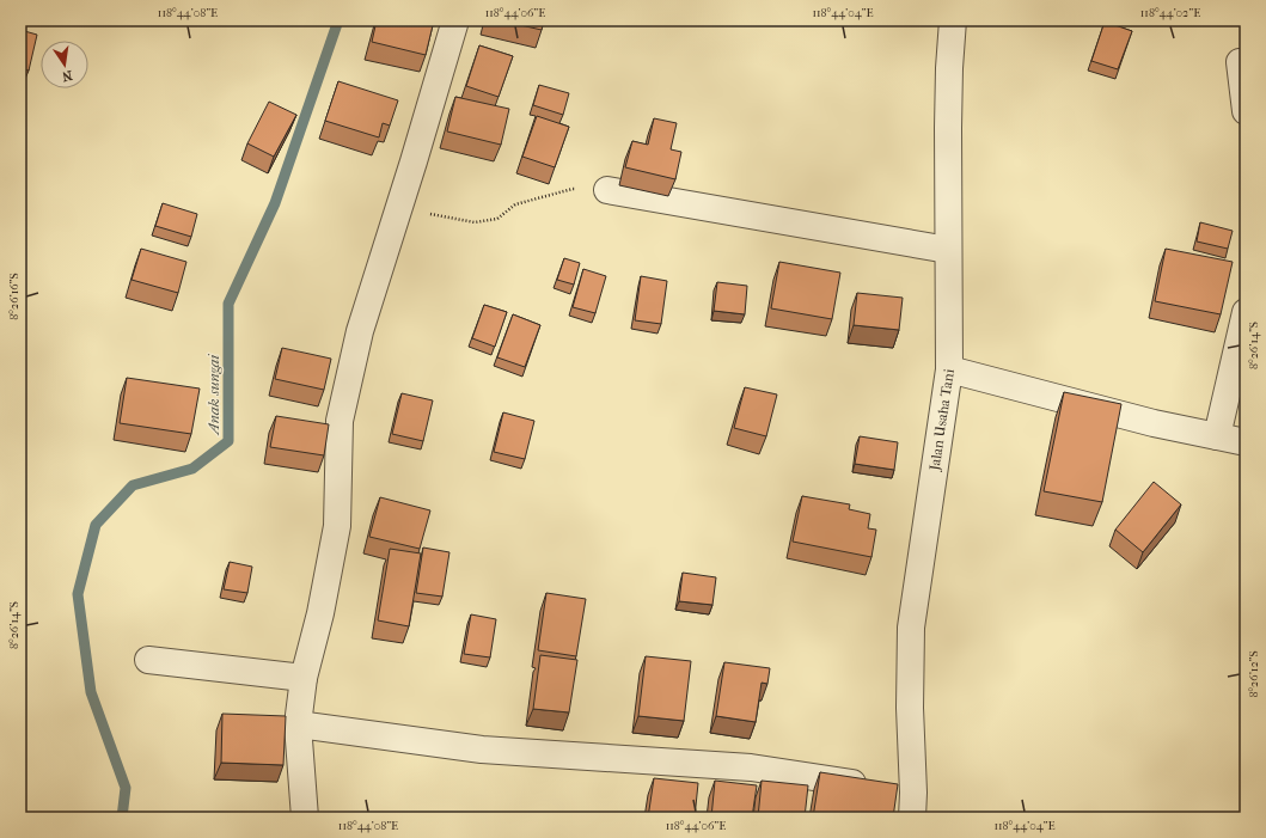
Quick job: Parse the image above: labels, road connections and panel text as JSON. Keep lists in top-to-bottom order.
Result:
{
  "streets": {
    "street": ["Jalan Usaha Tani"]
  },
  "water": ["Anak sungai"],
  "north": "bottom",
  "coordinates": [
    "118°44'08\"E",
    "118°44'06\"E",
    "118°44'04\"E",
    "118°44'02\"E",
    "8°26'16\"S",
    "8°26'14\"S",
    "8°26'12\"S"
  ]
}
